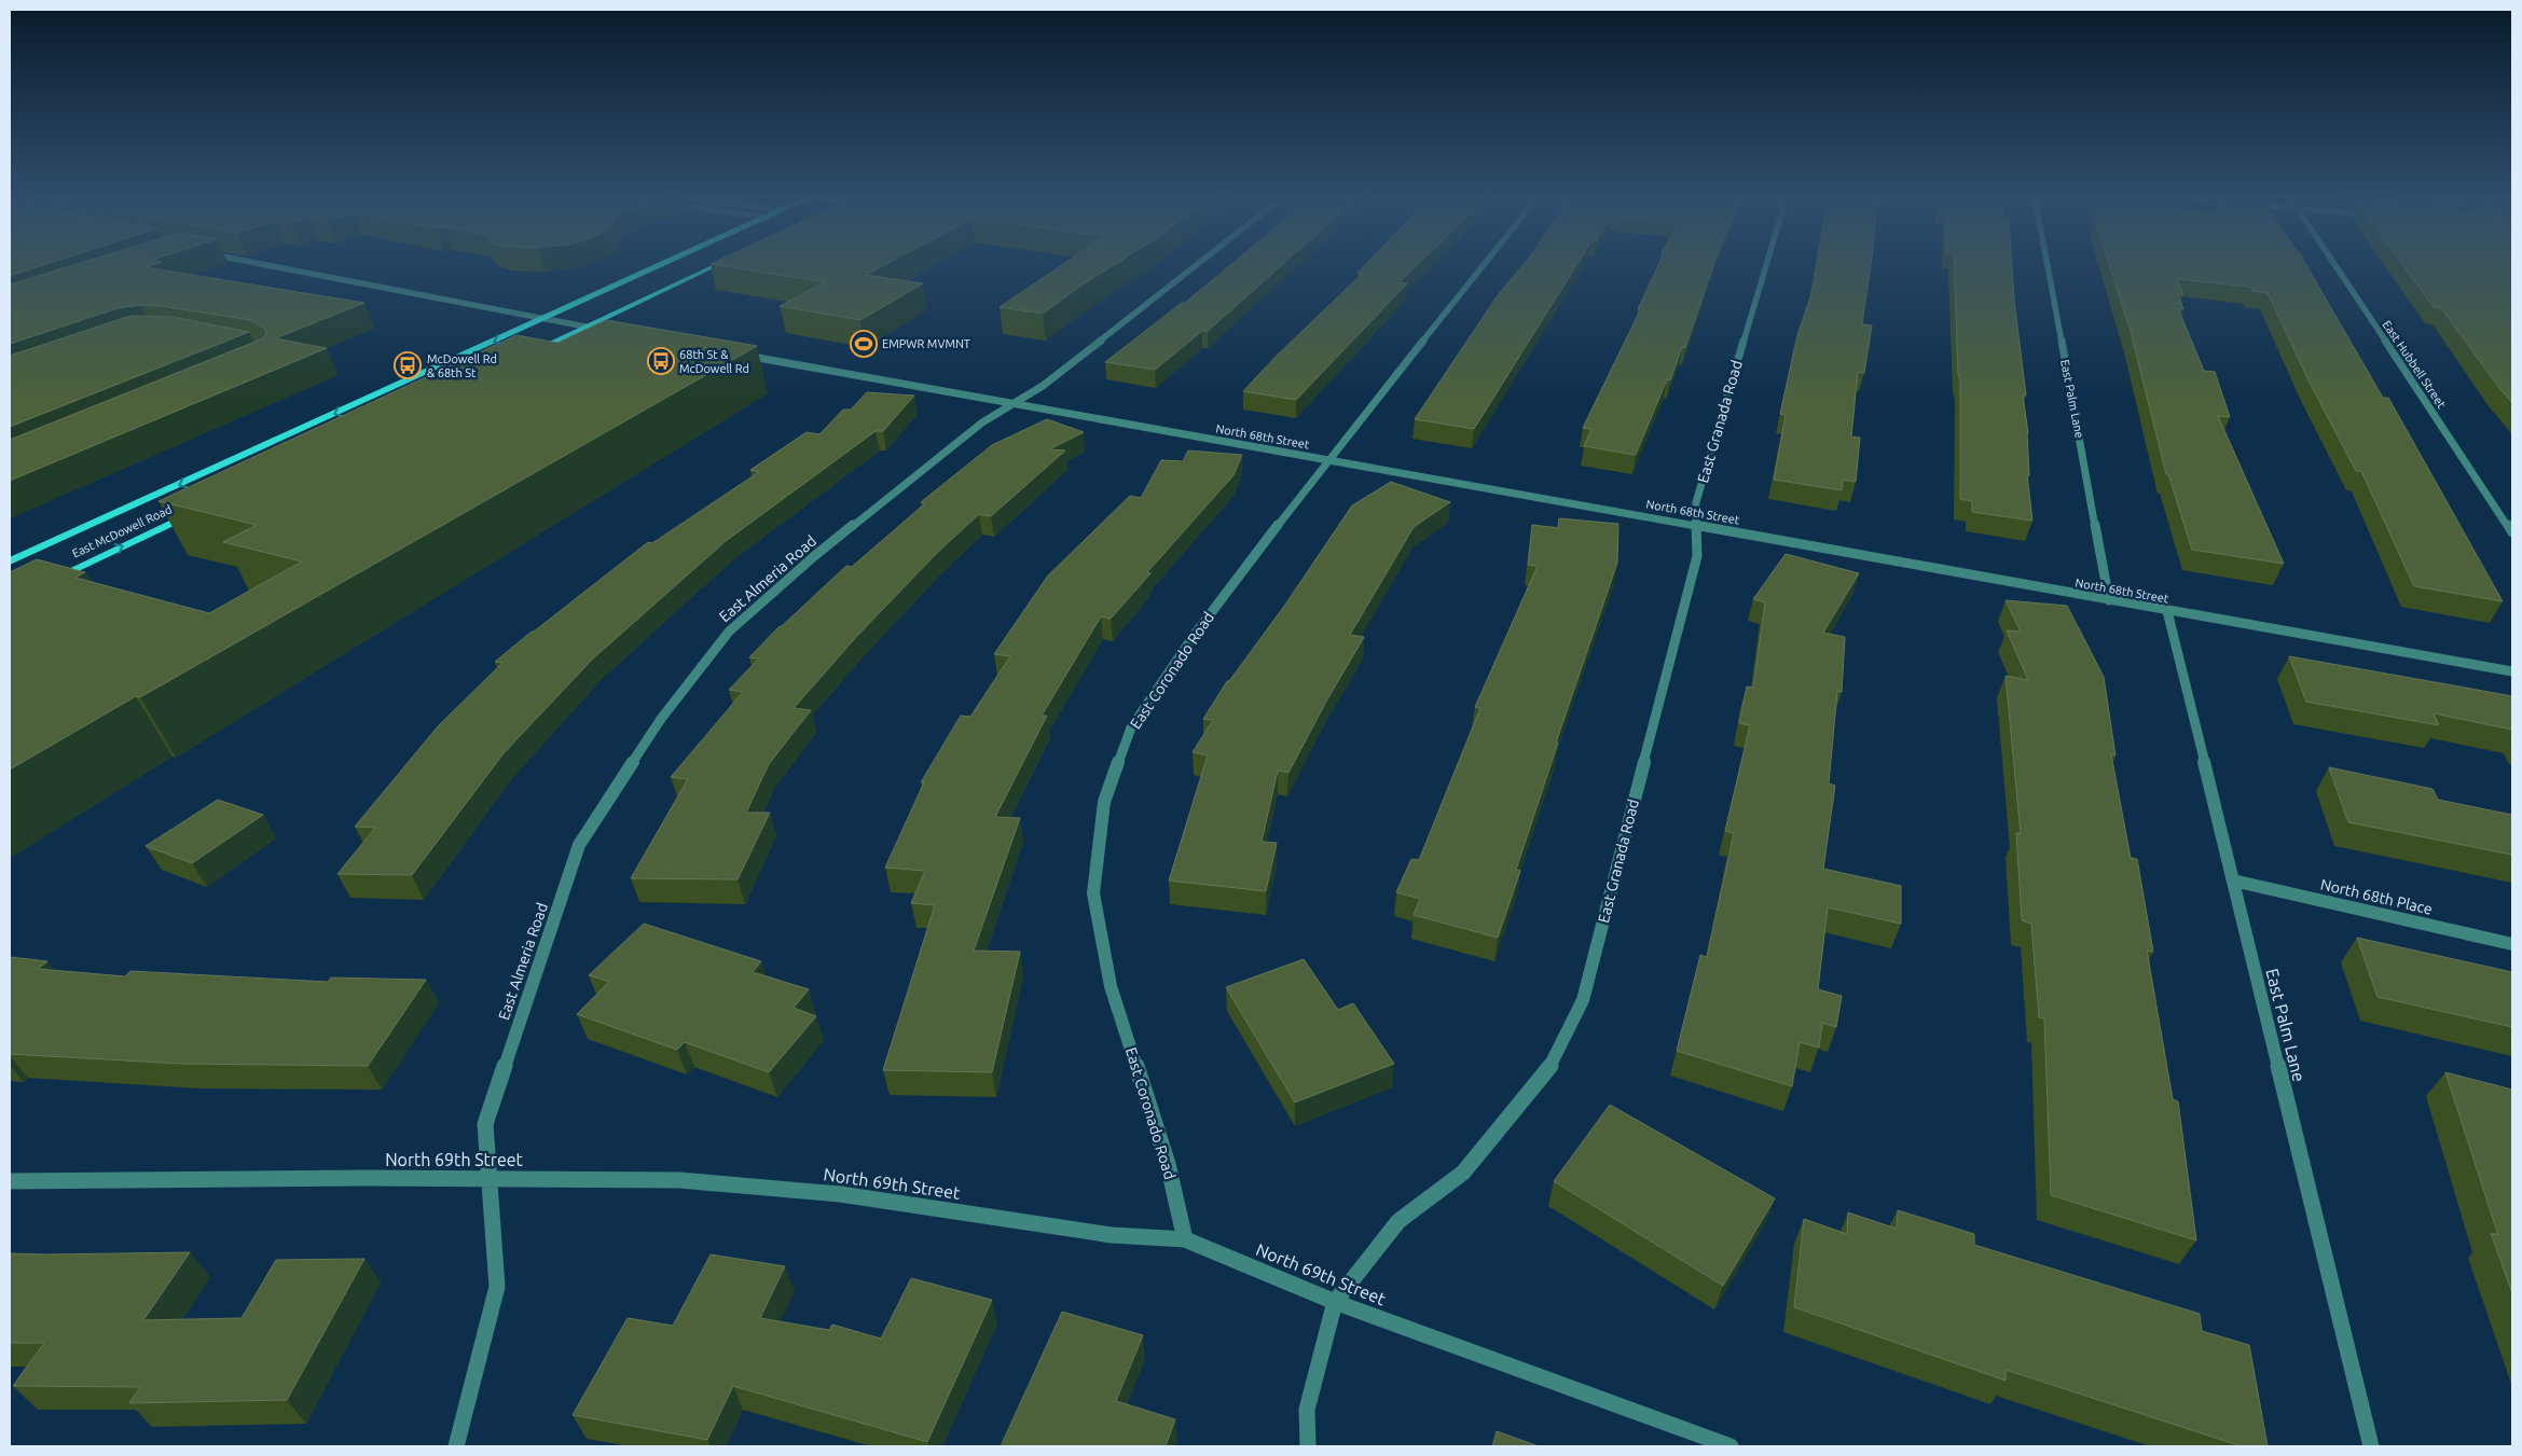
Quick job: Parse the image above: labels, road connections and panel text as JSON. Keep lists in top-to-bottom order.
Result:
{
  "streets": {
    "main road": ["East McDowell Road"],
    "street": [
      "East Hubbell Street",
      "East Palm Lane",
      "East Granada Road",
      "North 68th Street",
      "East Almeria Road",
      "East Coronado Road",
      "North 68th Place",
      "North 69th Street"
    ]
  },
  "crossings": [
    ["East Palm Lane", "North 68th Street"],
    ["East Palm Lane", "North 68th Place"],
    ["East Granada Road", "North 68th Street"],
    ["East Granada Road", "North 69th Street"],
    ["North 68th Street", "East Almeria Road"],
    ["North 68th Street", "East Coronado Road"],
    ["East Almeria Road", "North 69th Street"],
    ["East Coronado Road", "North 69th Street"]
  ],
  "places": {
    "sports": ["EMPWR MVMNT"],
    "bus stop": ["68th St & McDowell Rd", "McDowell Rd & 68th St"]
  }
}
